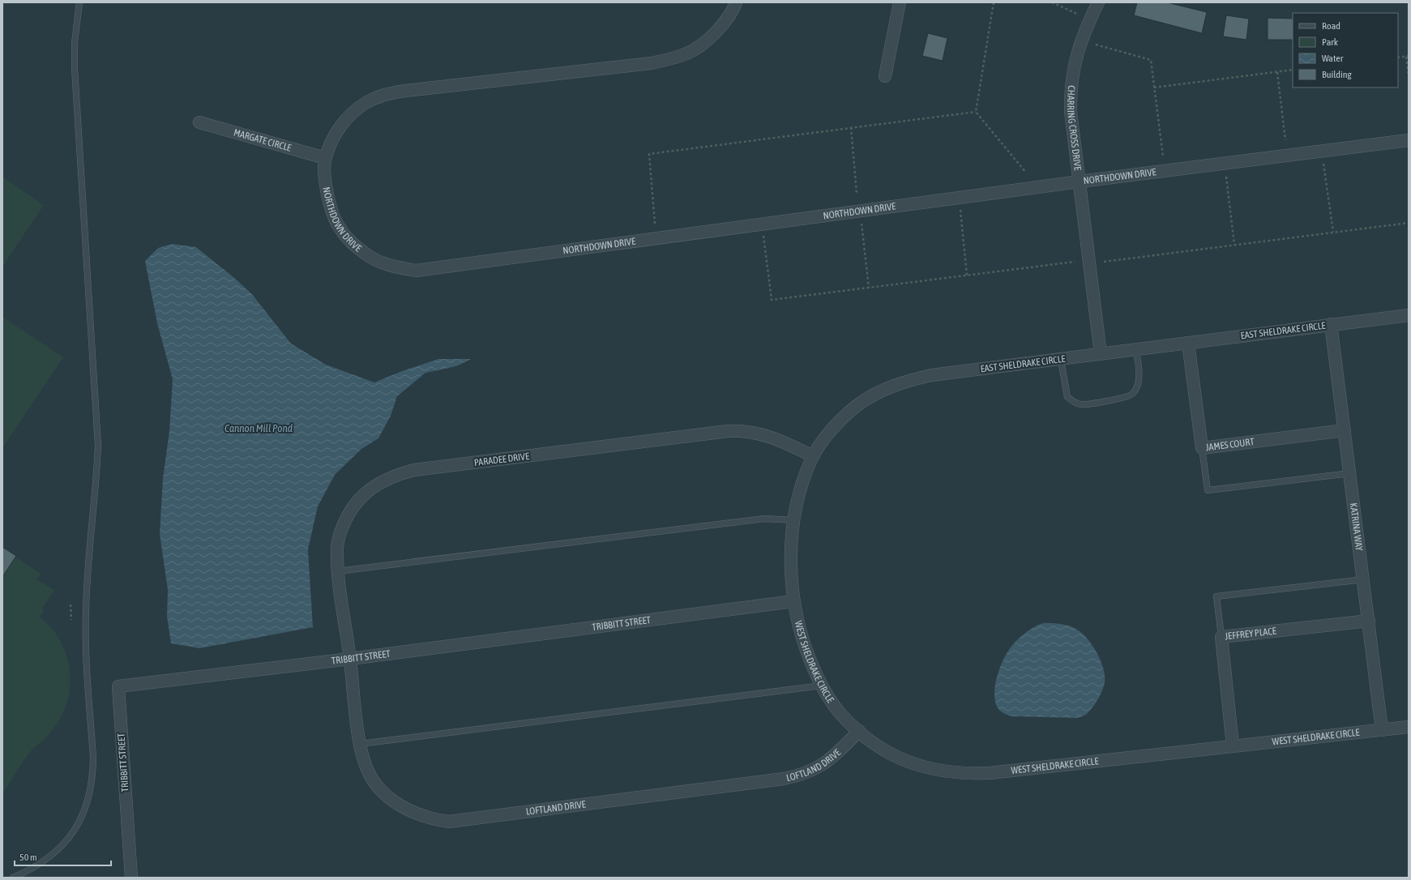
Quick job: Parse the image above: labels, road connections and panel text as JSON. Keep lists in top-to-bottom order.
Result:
{
  "streets": {
    "street": [
      "CHARRING CROSS DRIVE",
      "MARGATE CIRCLE",
      "NORTHDOWN DRIVE",
      "EAST SHELDRAKE CIRCLE",
      "JAMES COURT",
      "PARADEE DRIVE",
      "KATRINA WAY",
      "TRIBBITT STREET",
      "JEFFREY PLACE",
      "WEST SHELDRAKE CIRCLE",
      "LOFTLAND DRIVE"
    ]
  },
  "crossings": [
    ["CHARRING CROSS DRIVE", "NORTHDOWN DRIVE"],
    ["CHARRING CROSS DRIVE", "EAST SHELDRAKE CIRCLE"],
    ["MARGATE CIRCLE", "NORTHDOWN DRIVE"],
    ["EAST SHELDRAKE CIRCLE", "JAMES COURT"],
    ["EAST SHELDRAKE CIRCLE", "PARADEE DRIVE"],
    ["EAST SHELDRAKE CIRCLE", "KATRINA WAY"],
    ["EAST SHELDRAKE CIRCLE", "TRIBBITT STREET"],
    ["EAST SHELDRAKE CIRCLE", "WEST SHELDRAKE CIRCLE"],
    ["JAMES COURT", "KATRINA WAY"],
    ["PARADEE DRIVE", "TRIBBITT STREET"],
    ["PARADEE DRIVE", "LOFTLAND DRIVE"],
    ["KATRINA WAY", "JEFFREY PLACE"],
    ["KATRINA WAY", "WEST SHELDRAKE CIRCLE"],
    ["TRIBBITT STREET", "WEST SHELDRAKE CIRCLE"],
    ["TRIBBITT STREET", "LOFTLAND DRIVE"],
    ["JEFFREY PLACE", "WEST SHELDRAKE CIRCLE"],
    ["WEST SHELDRAKE CIRCLE", "LOFTLAND DRIVE"]
  ],
  "water": ["Cannon Mill Pond"],
  "legend": [
    "Road",
    "Park",
    "Water",
    "Building"
  ],
  "scale_bar": "50 m"
}
